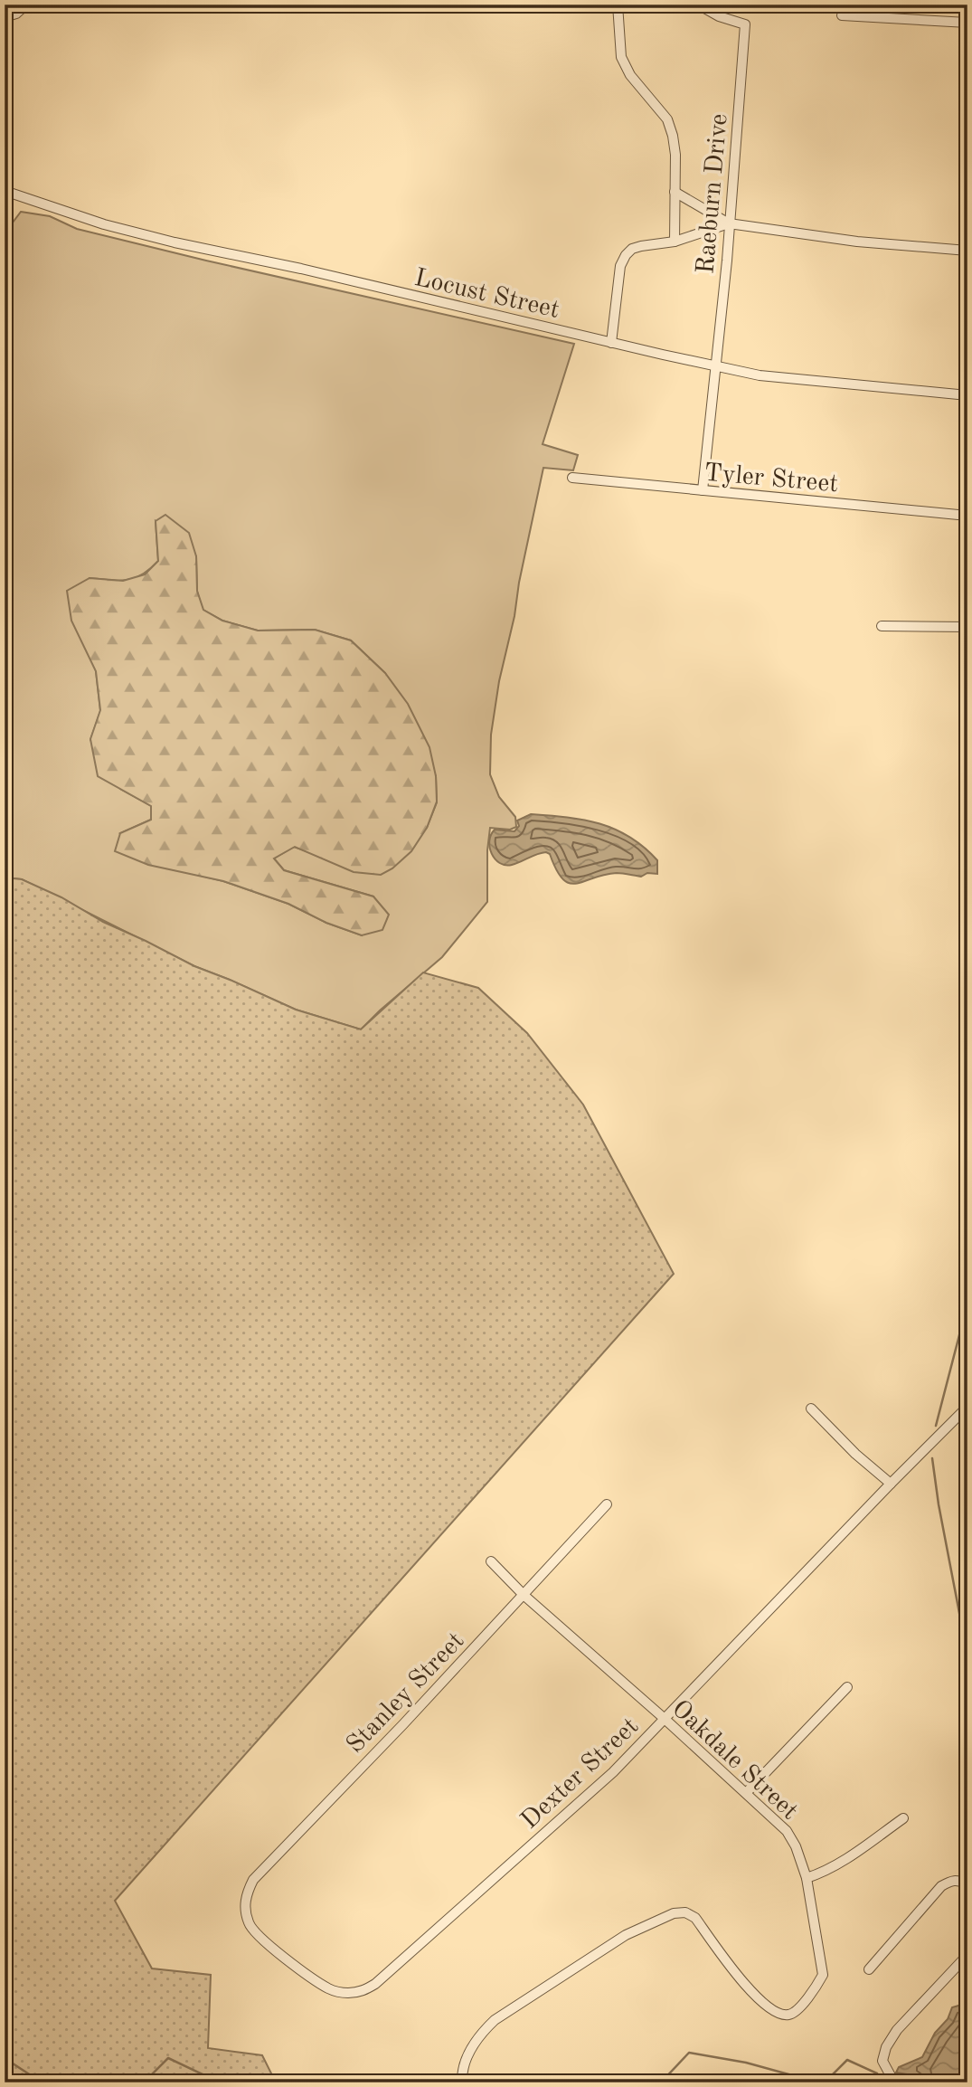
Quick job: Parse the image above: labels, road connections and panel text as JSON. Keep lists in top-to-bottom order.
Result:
{
  "streets": {
    "street": [
      "Raeburn Drive",
      "Locust Street",
      "Tyler Street",
      "Stanley Street",
      "Oakdale Street",
      "Dexter Street"
    ]
  },
  "crossings": [
    ["Raeburn Drive", "Locust Street"],
    ["Raeburn Drive", "Tyler Street"],
    ["Stanley Street", "Oakdale Street"],
    ["Stanley Street", "Dexter Street"],
    ["Oakdale Street", "Dexter Street"]
  ]
}
